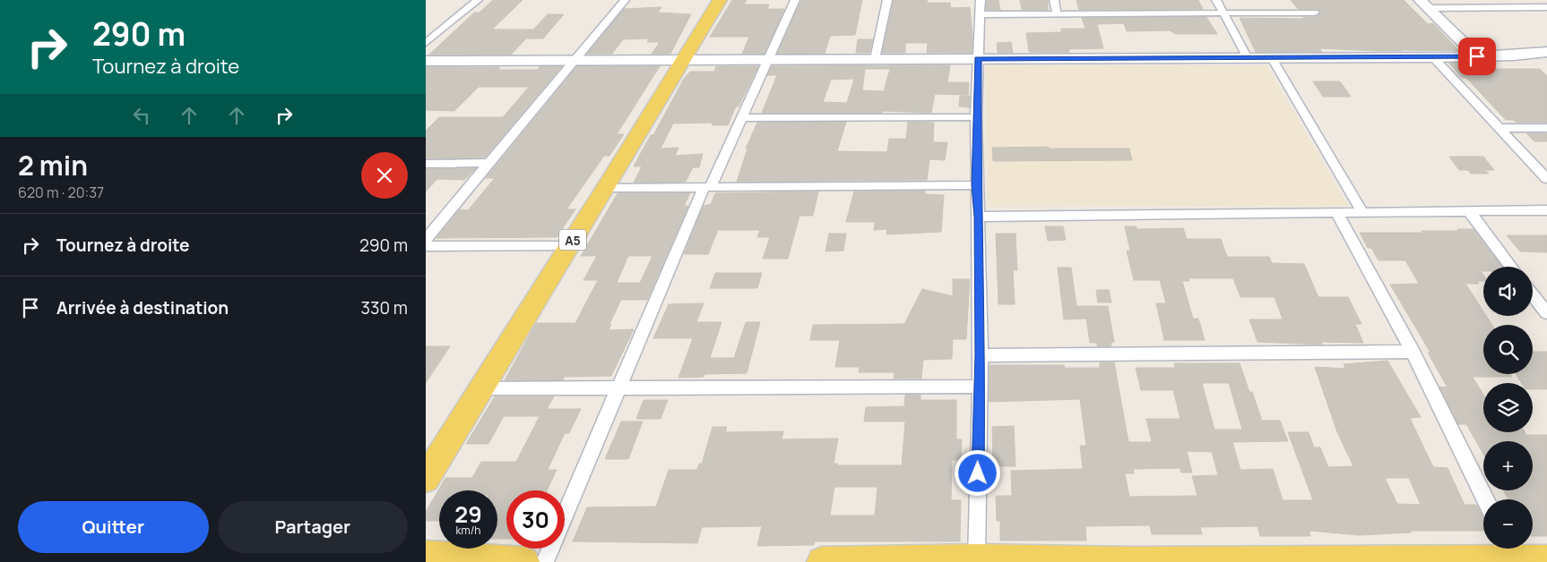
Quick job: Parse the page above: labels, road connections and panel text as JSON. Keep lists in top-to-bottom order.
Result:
{
  "streets": {
    "main road": ["A5"]
  },
  "page": {
    "turn": ["290 m", "Tournez à droite"],
    "heading": ["2 min", "620 m · 20:37"],
    "list": [
      {
        "name": "Tournez à droite",
        "value": "290 m"
      },
      {
        "name": "Arrivée à destination",
        "value": "330 m"
      }
    ],
    "map_buttons": ["+", "−"],
    "speed": "29 km/h",
    "limit": "30",
    "buttons": ["Quitter", "Partager"]
  }
}
